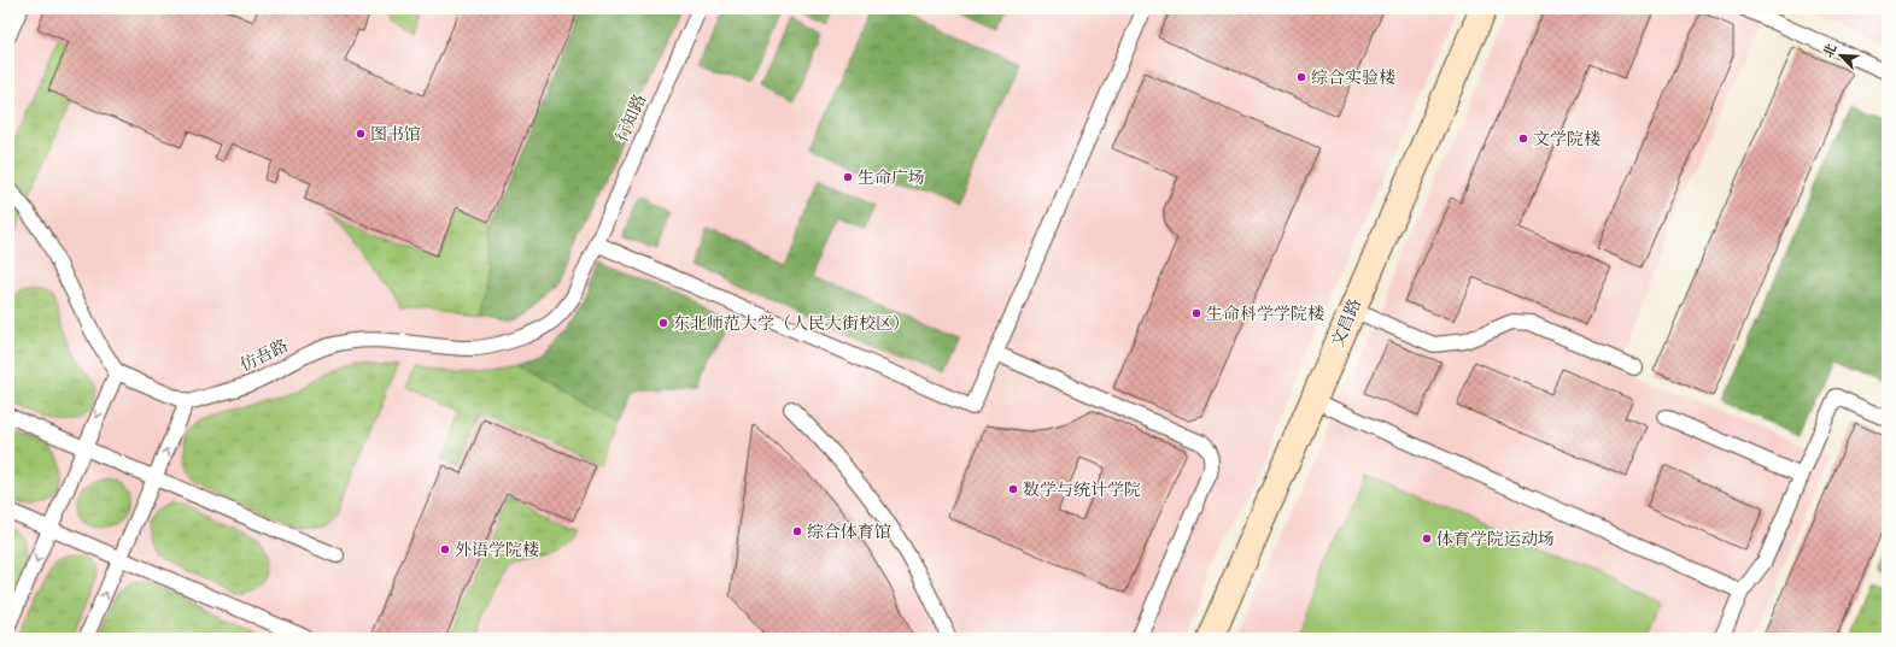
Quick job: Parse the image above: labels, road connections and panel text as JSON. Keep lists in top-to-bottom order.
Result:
{
  "streets": {
    "street": ["文昌路"],
    "lane": ["行知路", "仿吾路"]
  },
  "crossings": [
    ["行知路", "仿吾路"]
  ],
  "places": [
    "综合实验楼",
    "图书馆",
    "文学院楼",
    "生命广场",
    "生命科学学院楼",
    "东北师范大学（人民大街校区）",
    "数学与统计学院",
    "综合体育馆",
    "体育学院运动场",
    "外语学院楼"
  ],
  "north": "top left"
}
